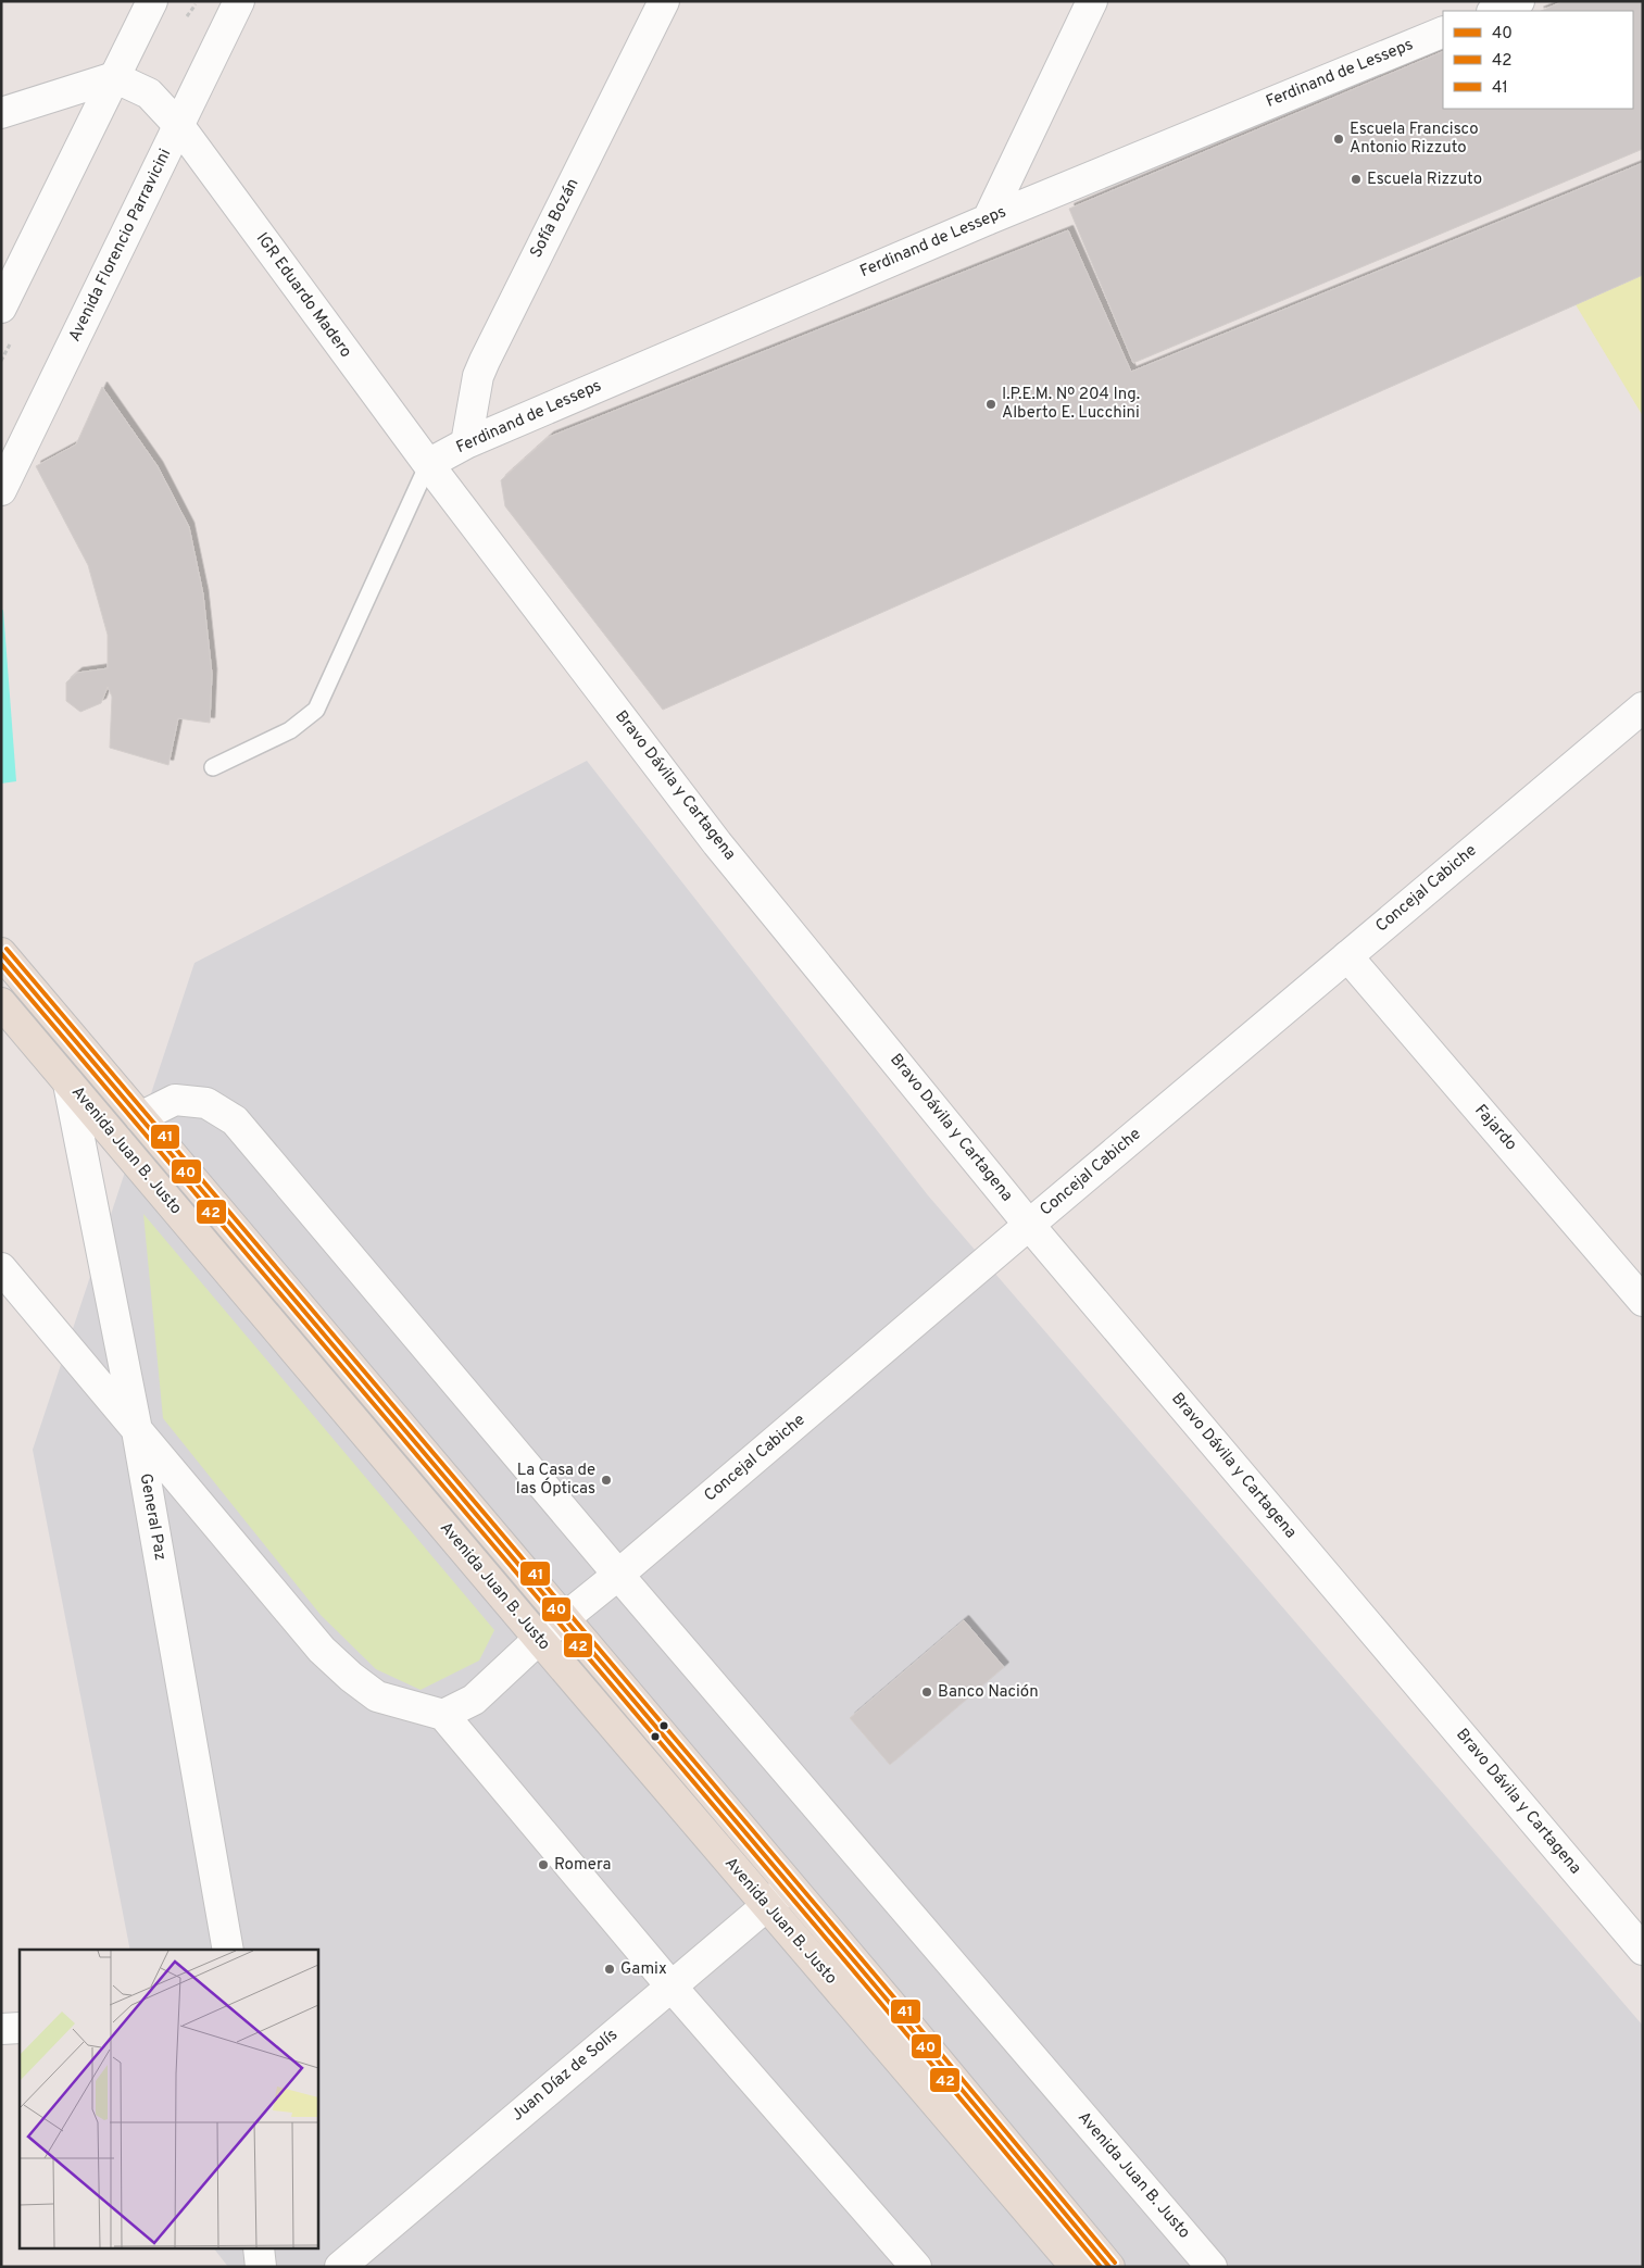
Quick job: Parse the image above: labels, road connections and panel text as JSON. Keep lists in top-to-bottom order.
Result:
{
  "streets": {
    "main road": ["Avenida Juan B. Justo"],
    "street": [
      "Ferdinand de Lesseps",
      "Sofía Bozán",
      "Avenida Florencio Parravicini",
      "IGR Eduardo Madero",
      "Bravo Dávila y Cartagena",
      "Concejal Cabiche",
      "Fajardo",
      "General Paz",
      "Juan Díaz de Solís"
    ]
  },
  "crossings": [
    ["Ferdinand de Lesseps", "Sofía Bozán"],
    ["Ferdinand de Lesseps", "IGR Eduardo Madero"],
    ["Ferdinand de Lesseps", "Bravo Dávila y Cartagena"],
    ["Avenida Florencio Parravicini", "IGR Eduardo Madero"],
    ["IGR Eduardo Madero", "Bravo Dávila y Cartagena"],
    ["Bravo Dávila y Cartagena", "Concejal Cabiche"],
    ["Concejal Cabiche", "Fajardo"],
    ["Concejal Cabiche", "Avenida Juan B. Justo"],
    ["Avenida Juan B. Justo", "General Paz"],
    ["Avenida Juan B. Justo", "Juan Díaz de Solís"]
  ],
  "places": [
    "Escuela Francisco Antonio Rizzuto",
    "Escuela Rizzuto",
    "I.P.E.M. Nº 204 Ing. Alberto E. Lucchini",
    "La Casa de las Ópticas",
    "Banco Nación",
    "Romera",
    "Gamix"
  ],
  "lines": ["transit line 41", "transit line 40", "transit line 42"],
  "legend": ["40", "42", "41"]
}
